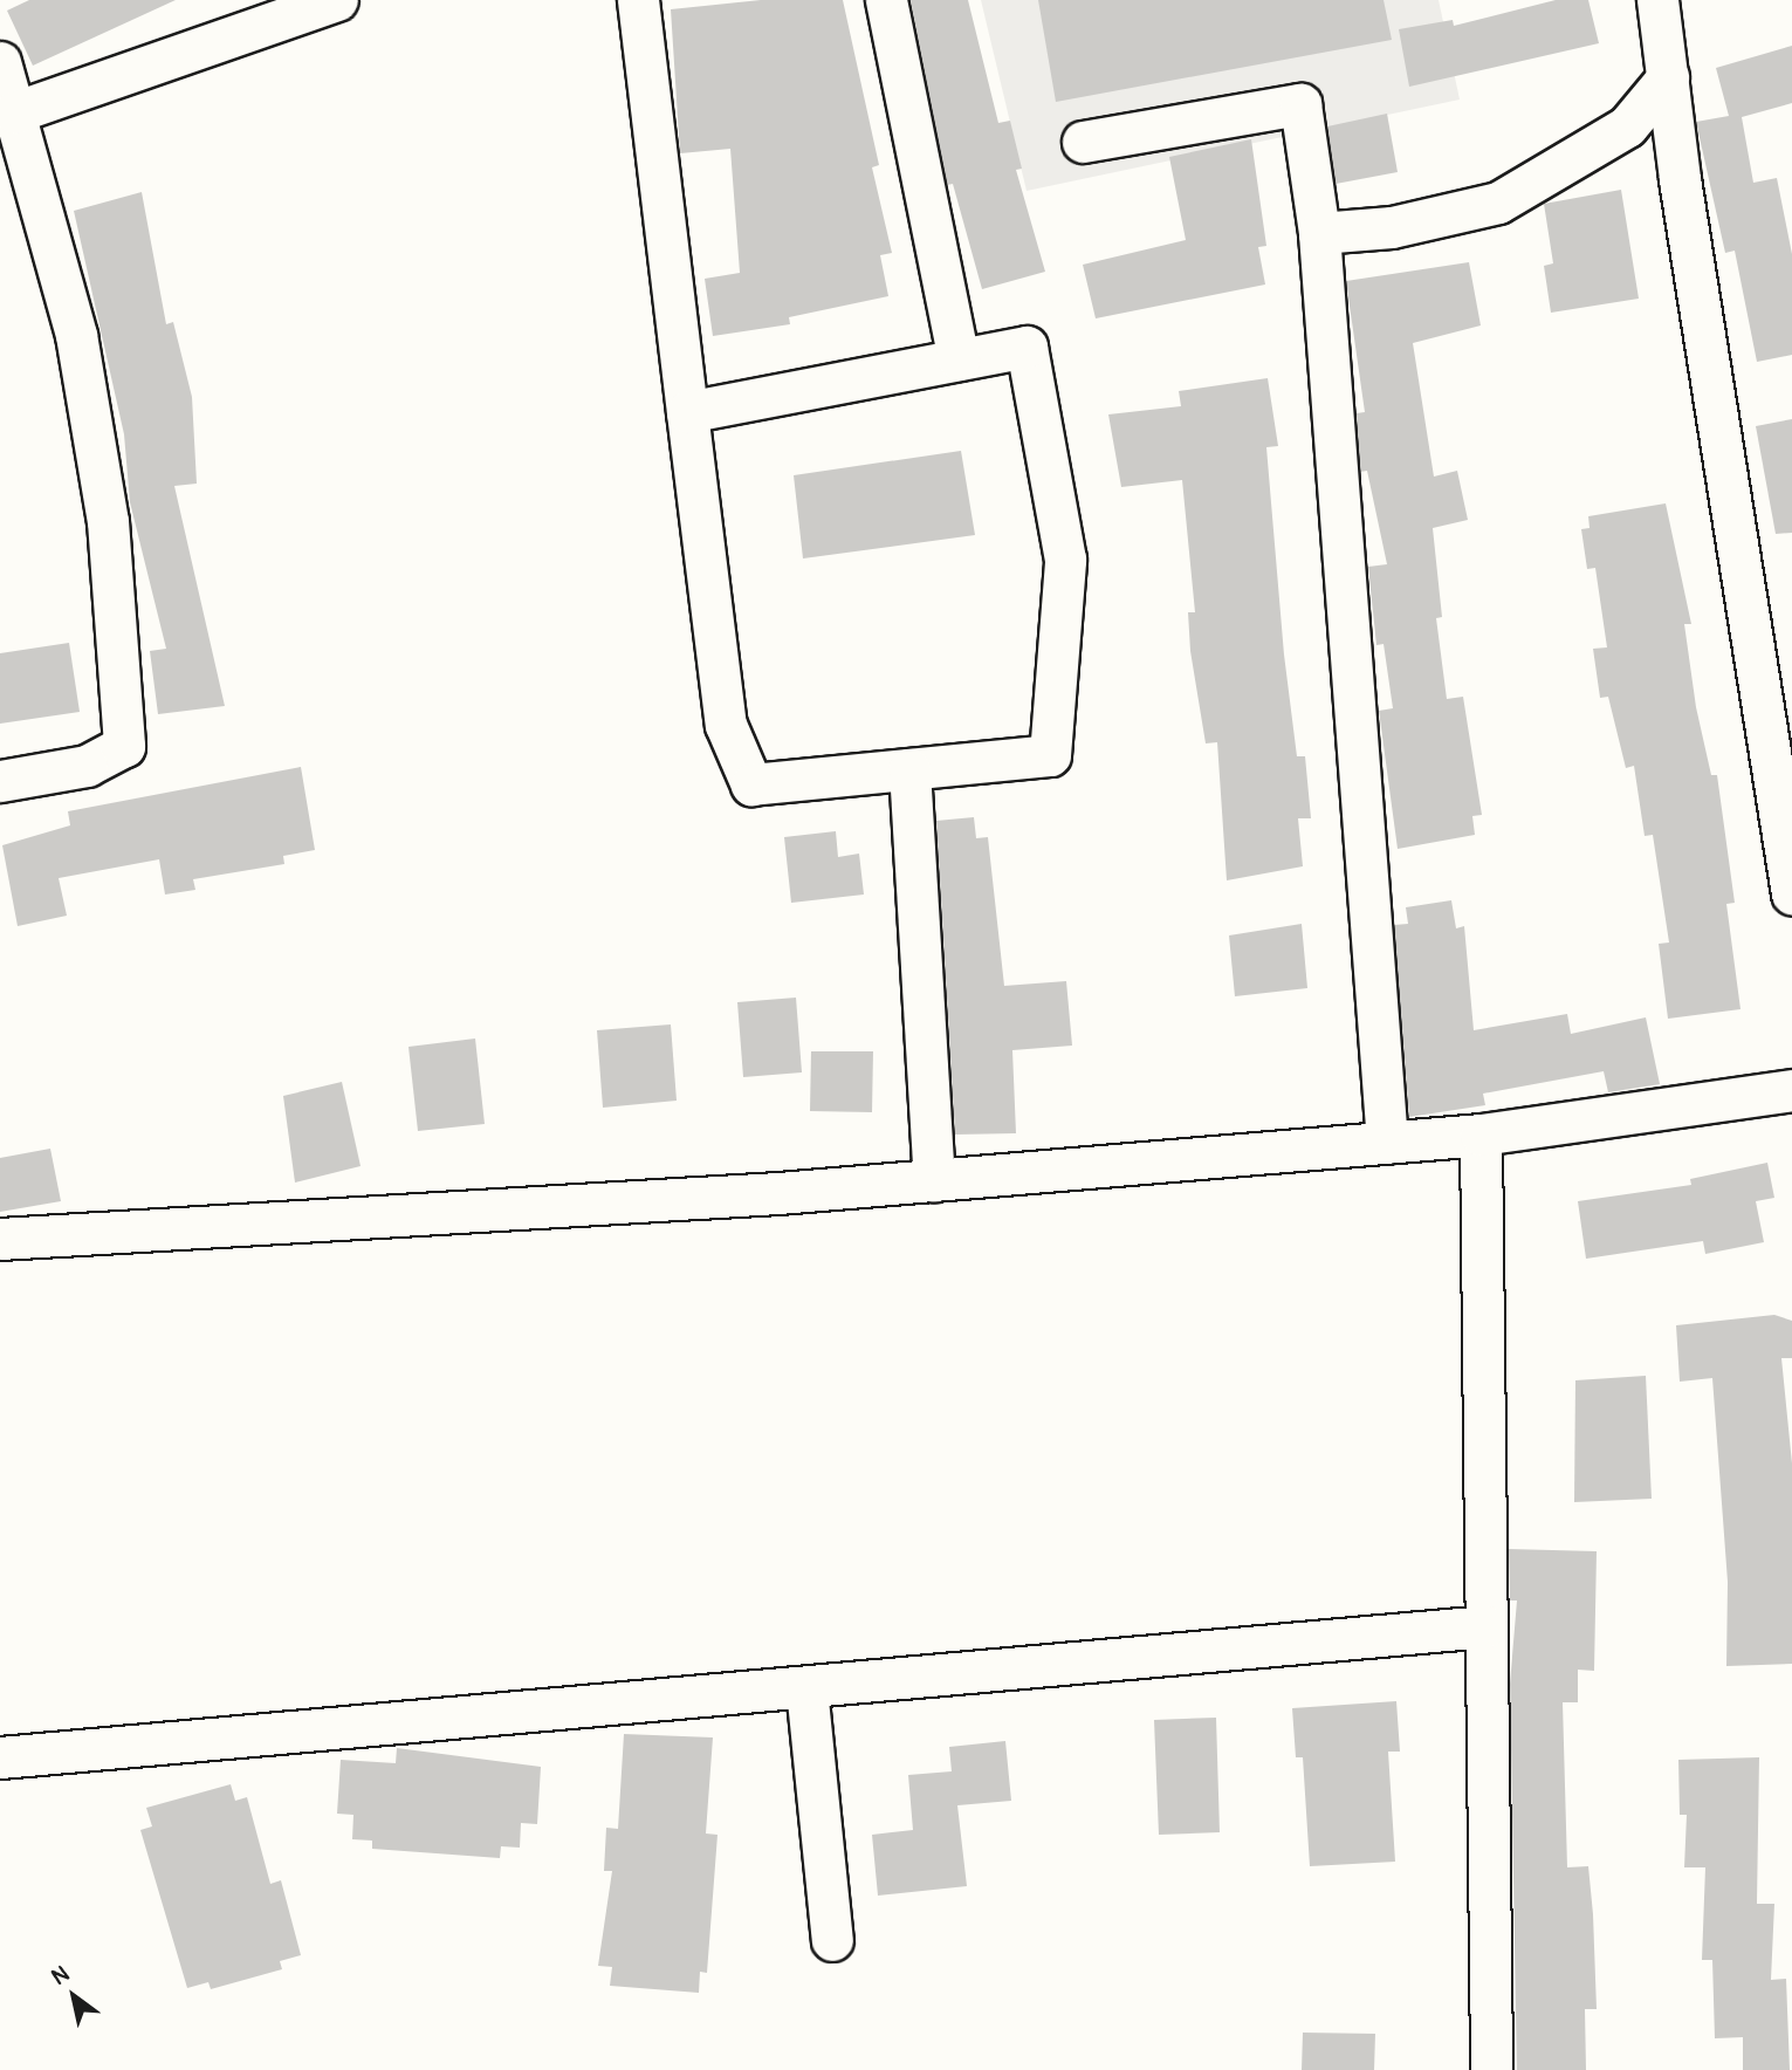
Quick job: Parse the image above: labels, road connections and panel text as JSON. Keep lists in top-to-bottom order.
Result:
{
  "north": "top left"
}
